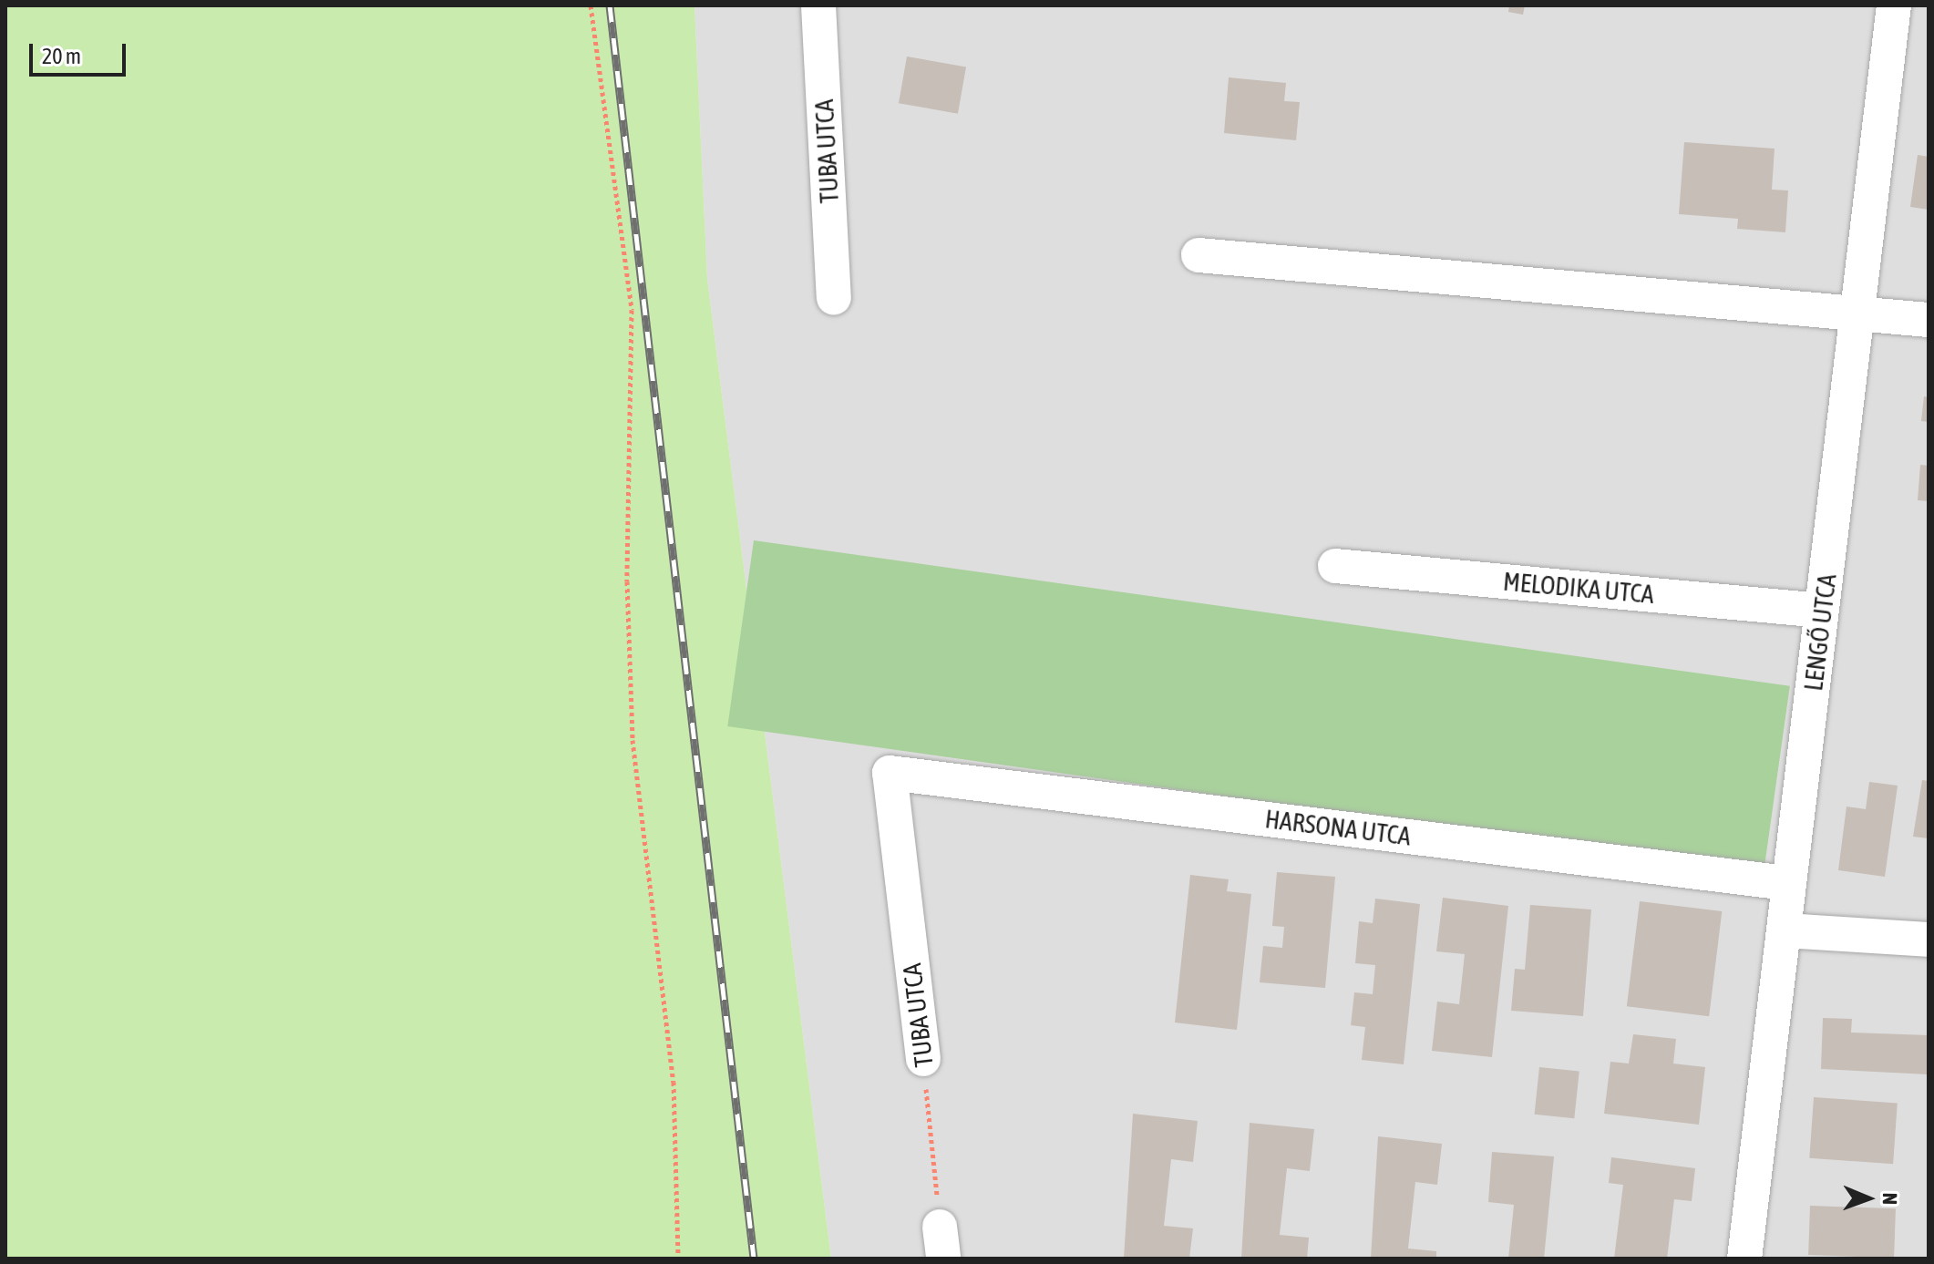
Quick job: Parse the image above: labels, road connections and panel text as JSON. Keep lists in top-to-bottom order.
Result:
{
  "streets": {
    "street": [
      "TUBA UTCA",
      "MELODIKA UTCA",
      "LENGŐ UTCA",
      "HARSONA UTCA"
    ]
  },
  "crossings": [
    ["TUBA UTCA", "HARSONA UTCA"],
    ["MELODIKA UTCA", "LENGŐ UTCA"],
    ["LENGŐ UTCA", "HARSONA UTCA"]
  ],
  "scale_bar": "20 m",
  "north": "right"
}
